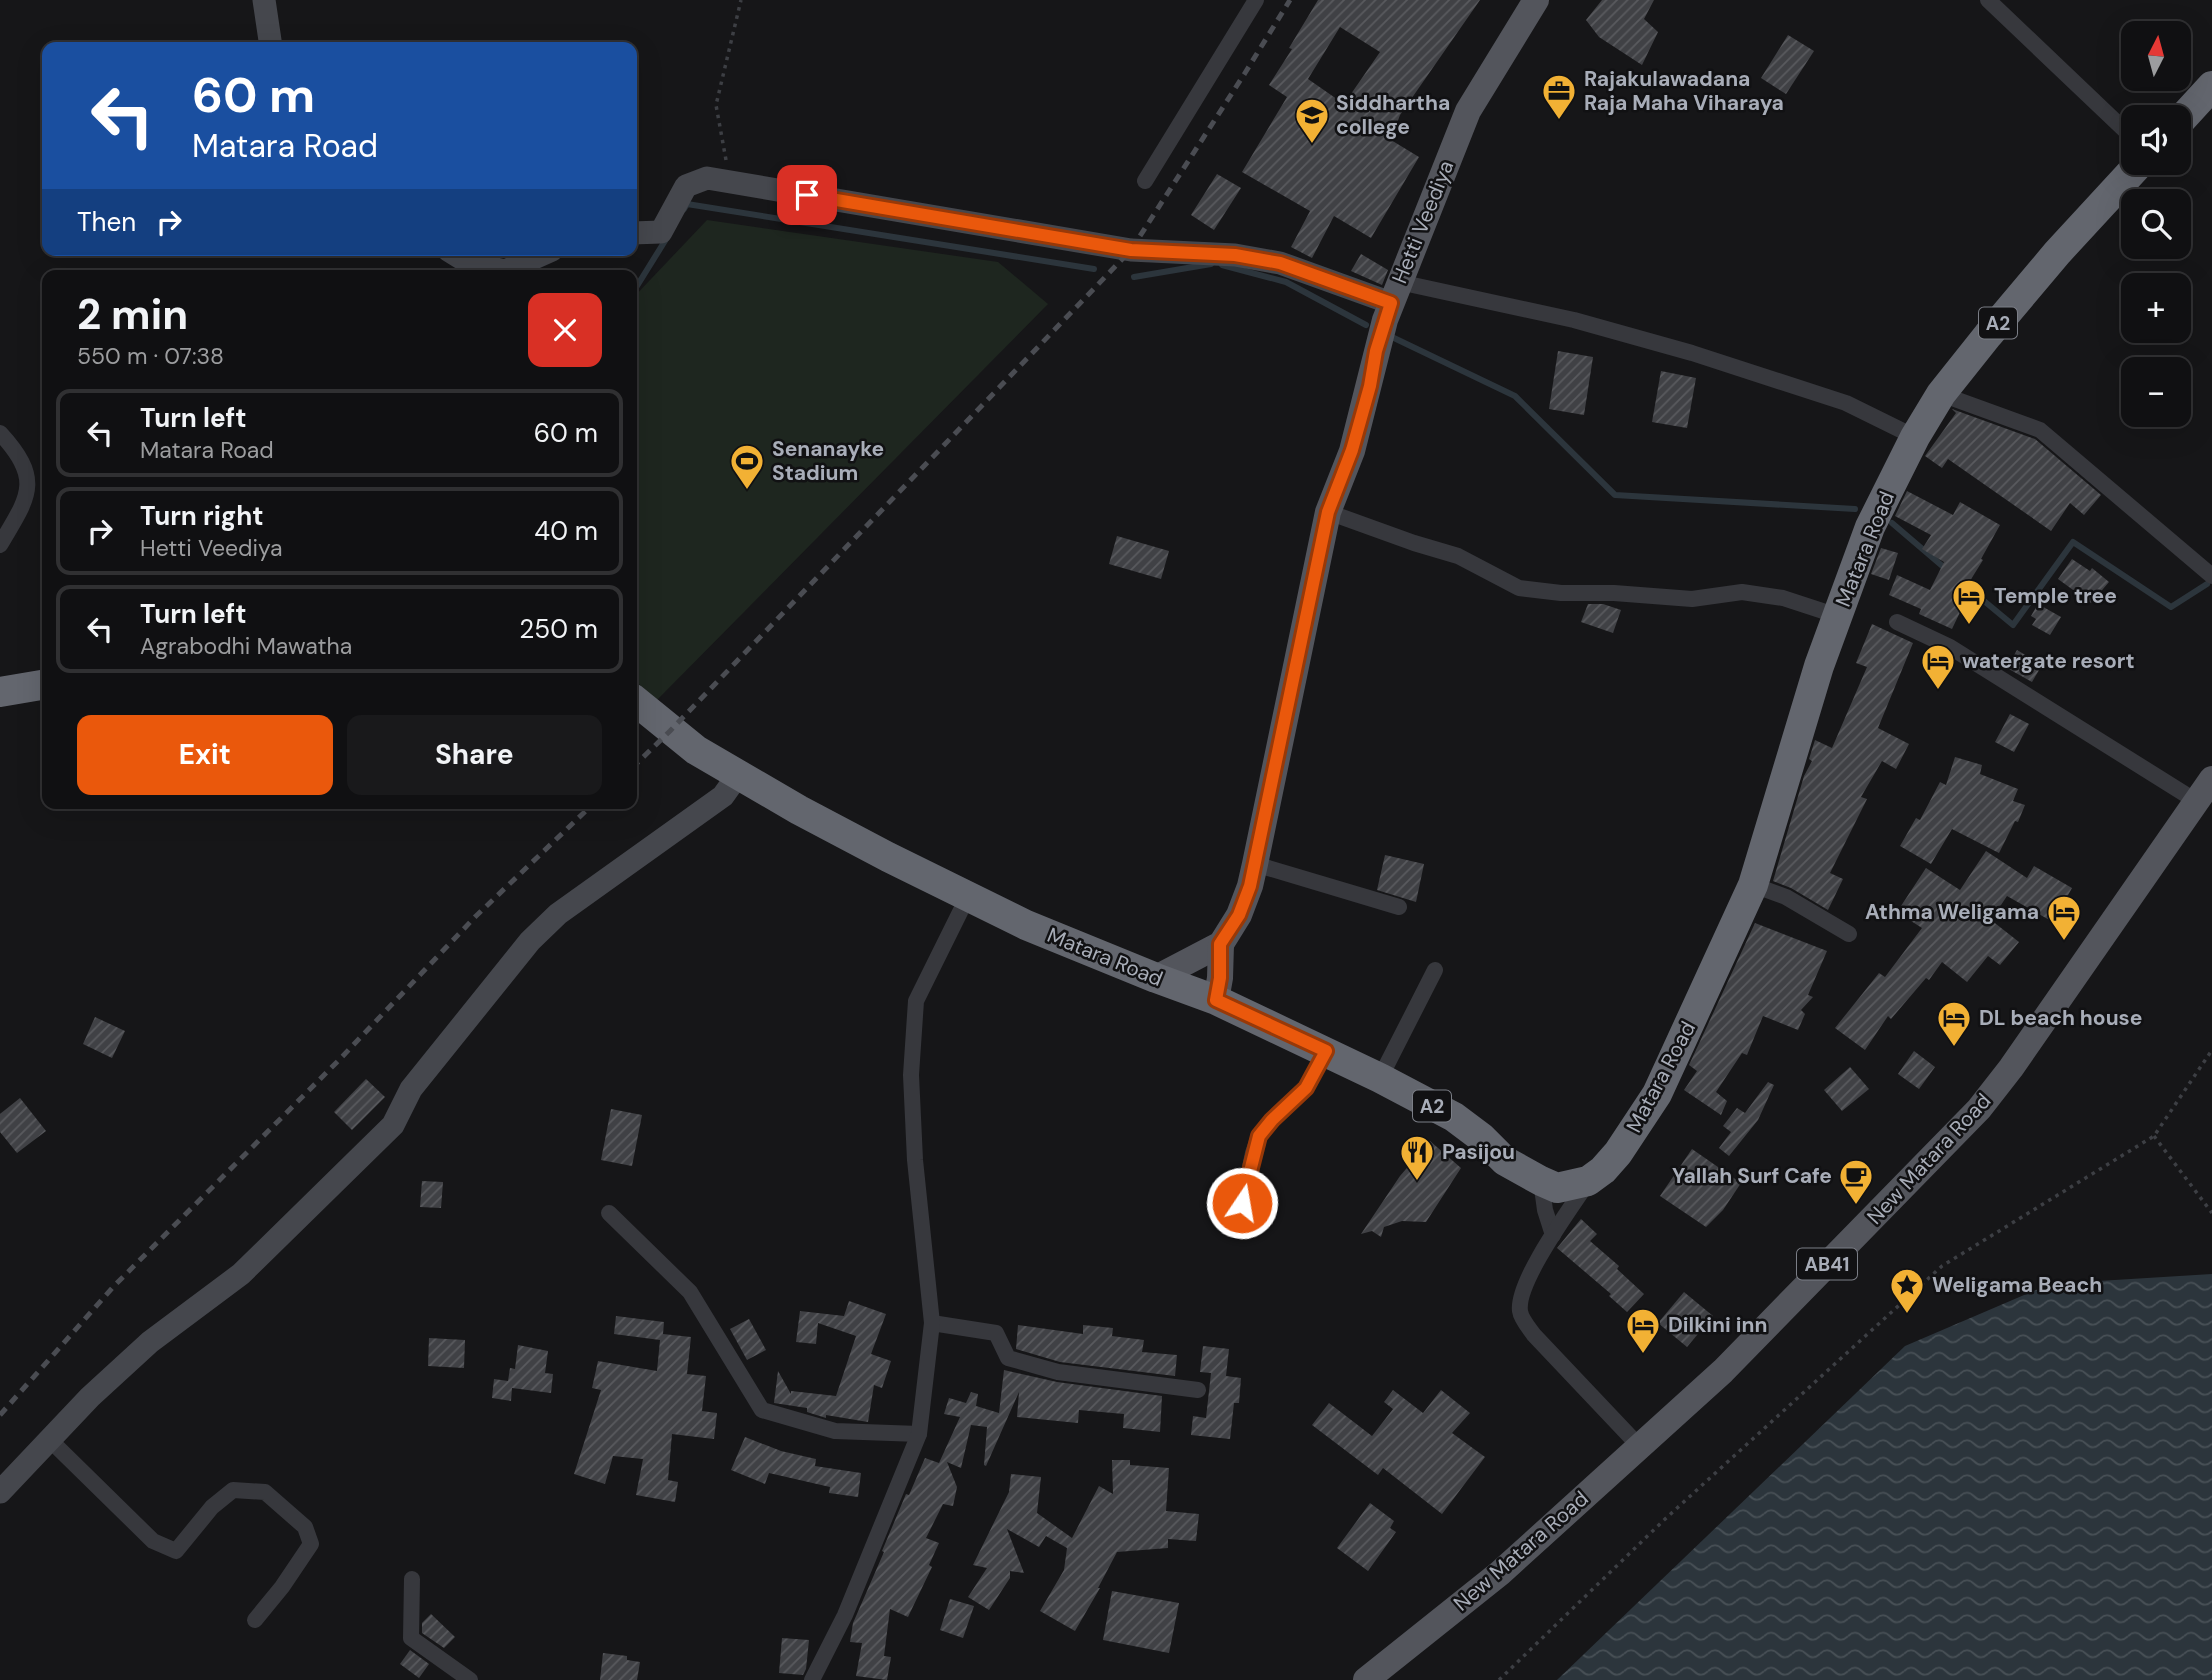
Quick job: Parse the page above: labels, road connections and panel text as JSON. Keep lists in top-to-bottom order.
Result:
{
  "streets": {
    "highway": ["A2", "Matara Road"],
    "main road": ["Hetti Veediya", "New Matara Road", "AB41"]
  },
  "crossings": [
    ["Hetti Veediya", "Matara Road"]
  ],
  "places": {
    "office": ["Rajakulawadana Raja Maha Viharaya"],
    "school or university": ["Siddhartha college"],
    "sports": ["Senanayke Stadium"],
    "hotel": [
      "Temple tree",
      "watergate resort",
      "Athma Weligama",
      "DL beach house",
      "Dilkini inn"
    ],
    "restaurant": ["Pasijou"],
    "cafe": ["Yallah Surf Cafe"],
    "place": ["Weligama Beach"]
  },
  "north": "top",
  "page": {
    "map_buttons": ["+", "−"],
    "turn": ["60 m", "Matara Road"],
    "then": "Then",
    "heading": ["2 min", "550 m · 07:38"],
    "list": [
      {
        "name": "Turn left",
        "note": "Matara Road",
        "value": "60 m"
      },
      {
        "name": "Turn right",
        "note": "Hetti Veediya",
        "value": "40 m"
      },
      {
        "name": "Turn left",
        "note": "Agrabodhi Mawatha",
        "value": "250 m"
      }
    ],
    "buttons": ["Exit", "Share"]
  }
}
